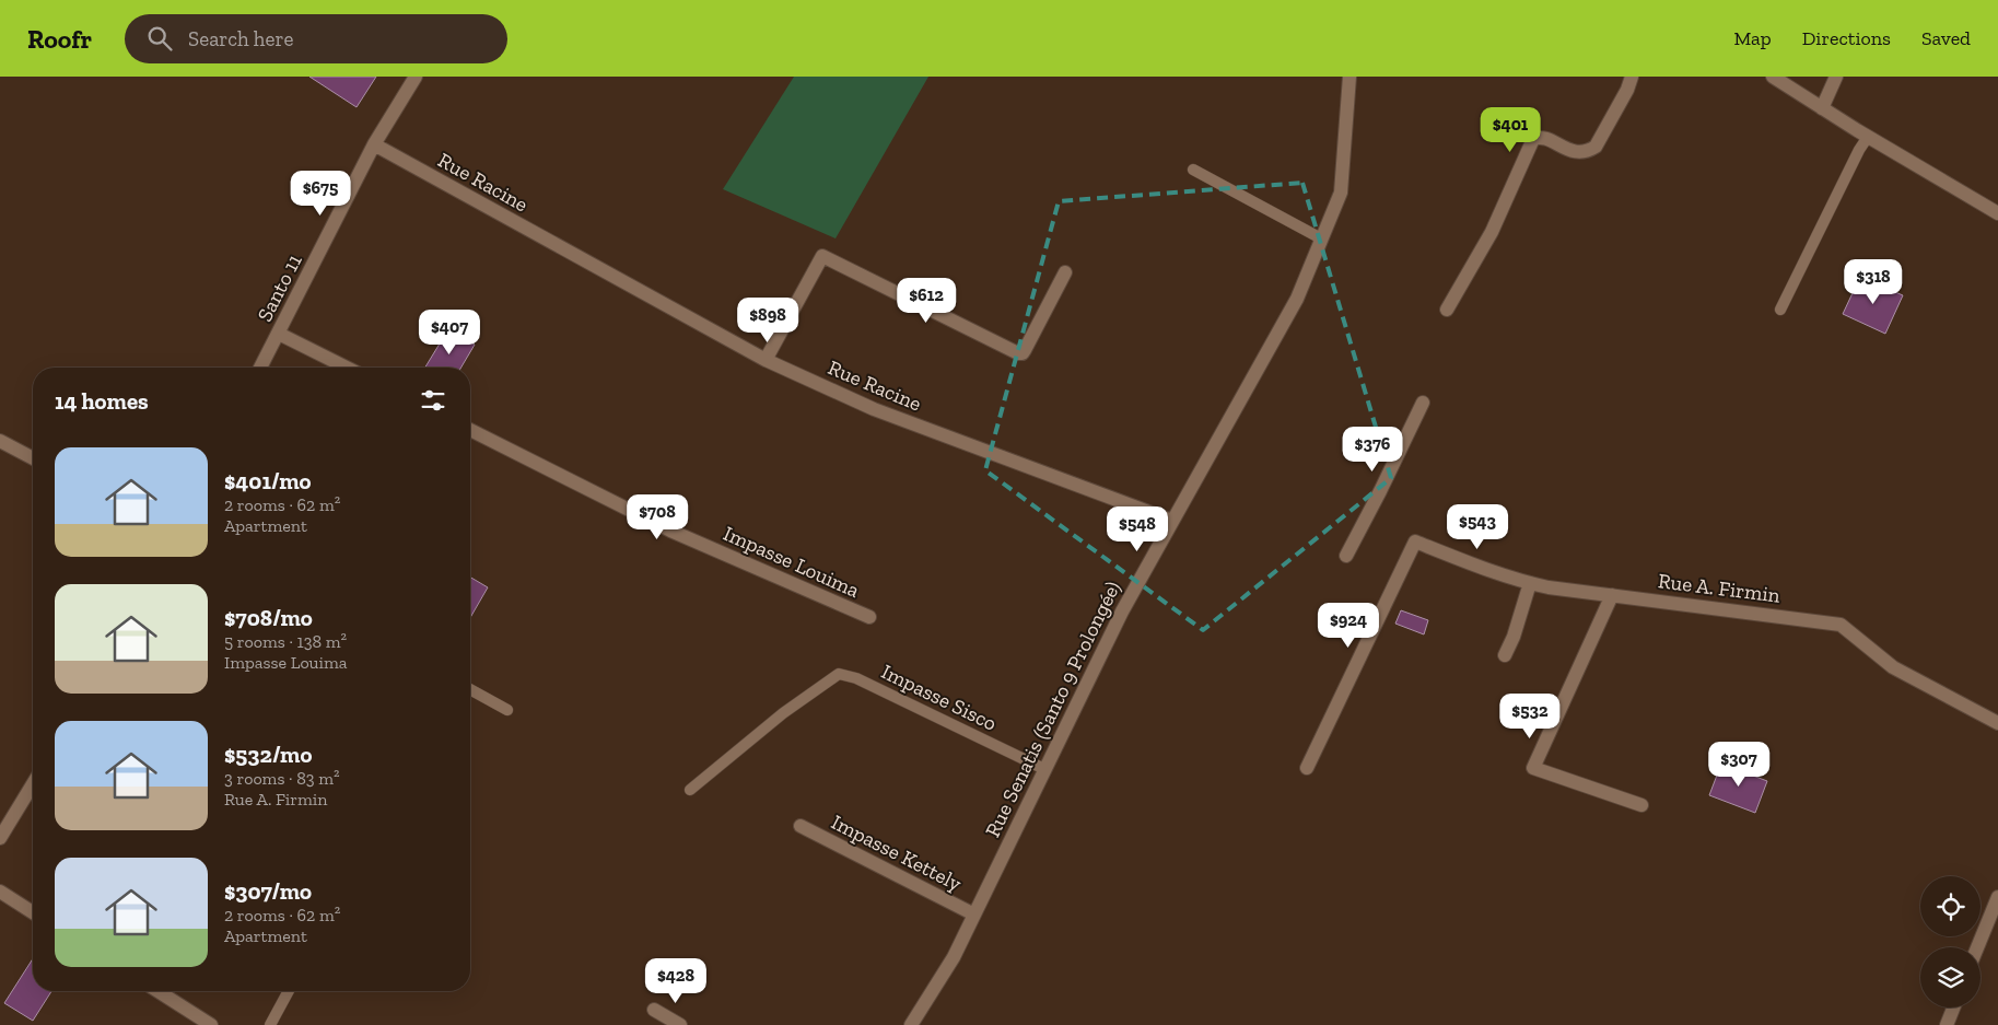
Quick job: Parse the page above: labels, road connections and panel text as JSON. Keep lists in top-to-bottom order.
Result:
{
  "streets": {
    "street": [
      "Rue Racine",
      "Santo 11",
      "Impasse Louima",
      "Rue A. Firmin",
      "Rue Senatis (Santo 9 Prolongée)",
      "Impasse Kettely"
    ],
    "lane": ["Impasse Sisco"]
  },
  "crossings": [
    ["Rue Racine", "Santo 11"],
    ["Rue Racine", "Rue Senatis (Santo 9 Prolongée)"],
    ["Impasse Sisco", "Rue Senatis (Santo 9 Prolongée)"],
    ["Rue Senatis (Santo 9 Prolongée)", "Impasse Kettely"]
  ],
  "page": {
    "header": "Roofr",
    "search": "Search here",
    "nav": ["Map", "Directions", "Saved"],
    "price": [
      "$401",
      "$675",
      "$318",
      "$612",
      "$898",
      "$407",
      "$376",
      "$708",
      "$543",
      "$548",
      "$924",
      "$532",
      "$307",
      "$428"
    ],
    "heading": "14 homes",
    "list": [
      {
        "name": "$401/mo",
        "note": "2 rooms · 62 m² · Apartment"
      },
      {
        "name": "$708/mo",
        "note": "5 rooms · 138 m² · Impasse Louima"
      },
      {
        "name": "$532/mo",
        "note": "3 rooms · 83 m² · Rue A. Firmin"
      },
      {
        "name": "$307/mo",
        "note": "2 rooms · 62 m² · Apartment"
      }
    ]
  }
}
